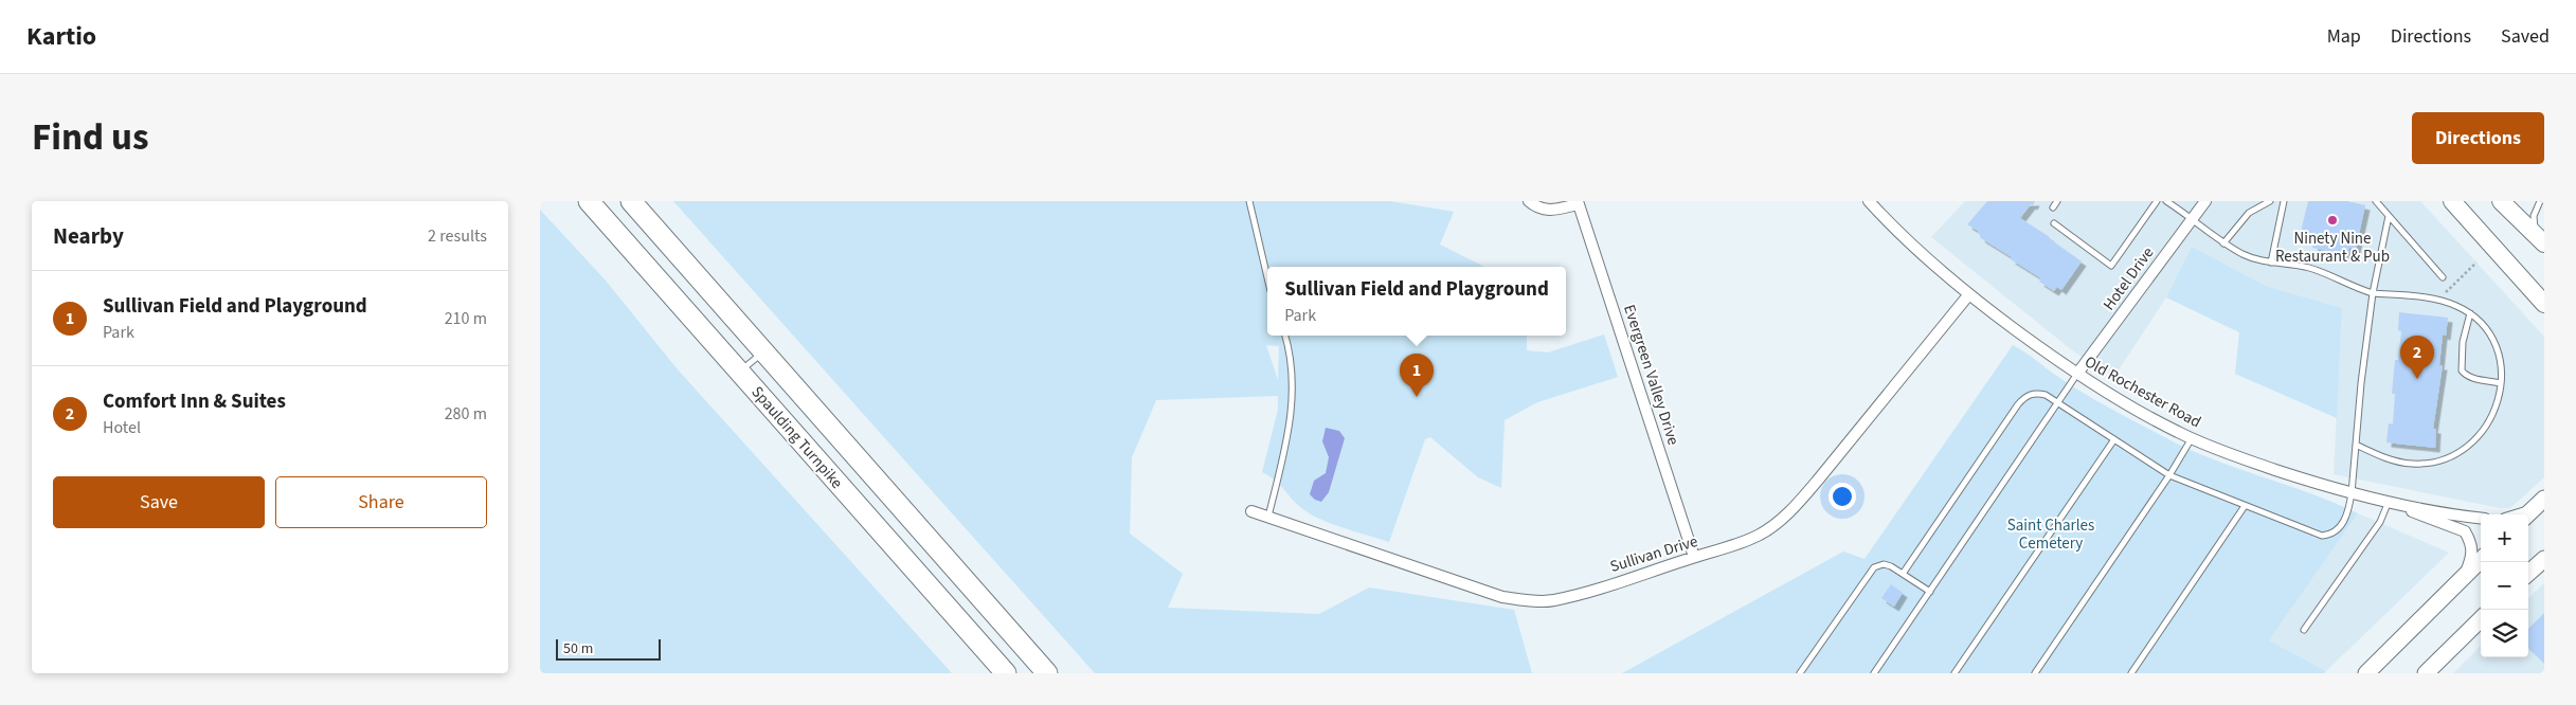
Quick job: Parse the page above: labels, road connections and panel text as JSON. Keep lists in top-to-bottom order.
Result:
{
  "streets": {
    "highway": ["Spaulding Turnpike"],
    "street": [
      "Hotel Drive",
      "Evergreen Valley Drive",
      "Old Rochester Road",
      "Sullivan Drive"
    ]
  },
  "crossings": [
    ["Hotel Drive", "Old Rochester Road"],
    ["Evergreen Valley Drive", "Sullivan Drive"],
    ["Old Rochester Road", "Sullivan Drive"]
  ],
  "parks": ["Saint Charles Cemetery"],
  "places": ["Ninety Nine Restaurant & Pub"],
  "scale_bar": "50 m",
  "page": {
    "header": "Kartio",
    "nav": ["Map", "Directions", "Saved"],
    "title": "Find us",
    "buttons": [
      "Directions",
      ["Save", "Share"]
    ],
    "heading": ["Nearby", "2 results"],
    "popup": ["Sullivan Field and Playground", "Park"],
    "list": [
      {
        "mark": "1",
        "name": "Sullivan Field and Playground",
        "note": "Park",
        "value": "210 m"
      },
      {
        "mark": "2",
        "name": "Comfort Inn & Suites",
        "note": "Hotel",
        "value": "280 m"
      }
    ],
    "pins": ["2", "1"],
    "map_buttons": ["+", "−"],
    "scale": "50 m"
  }
}
